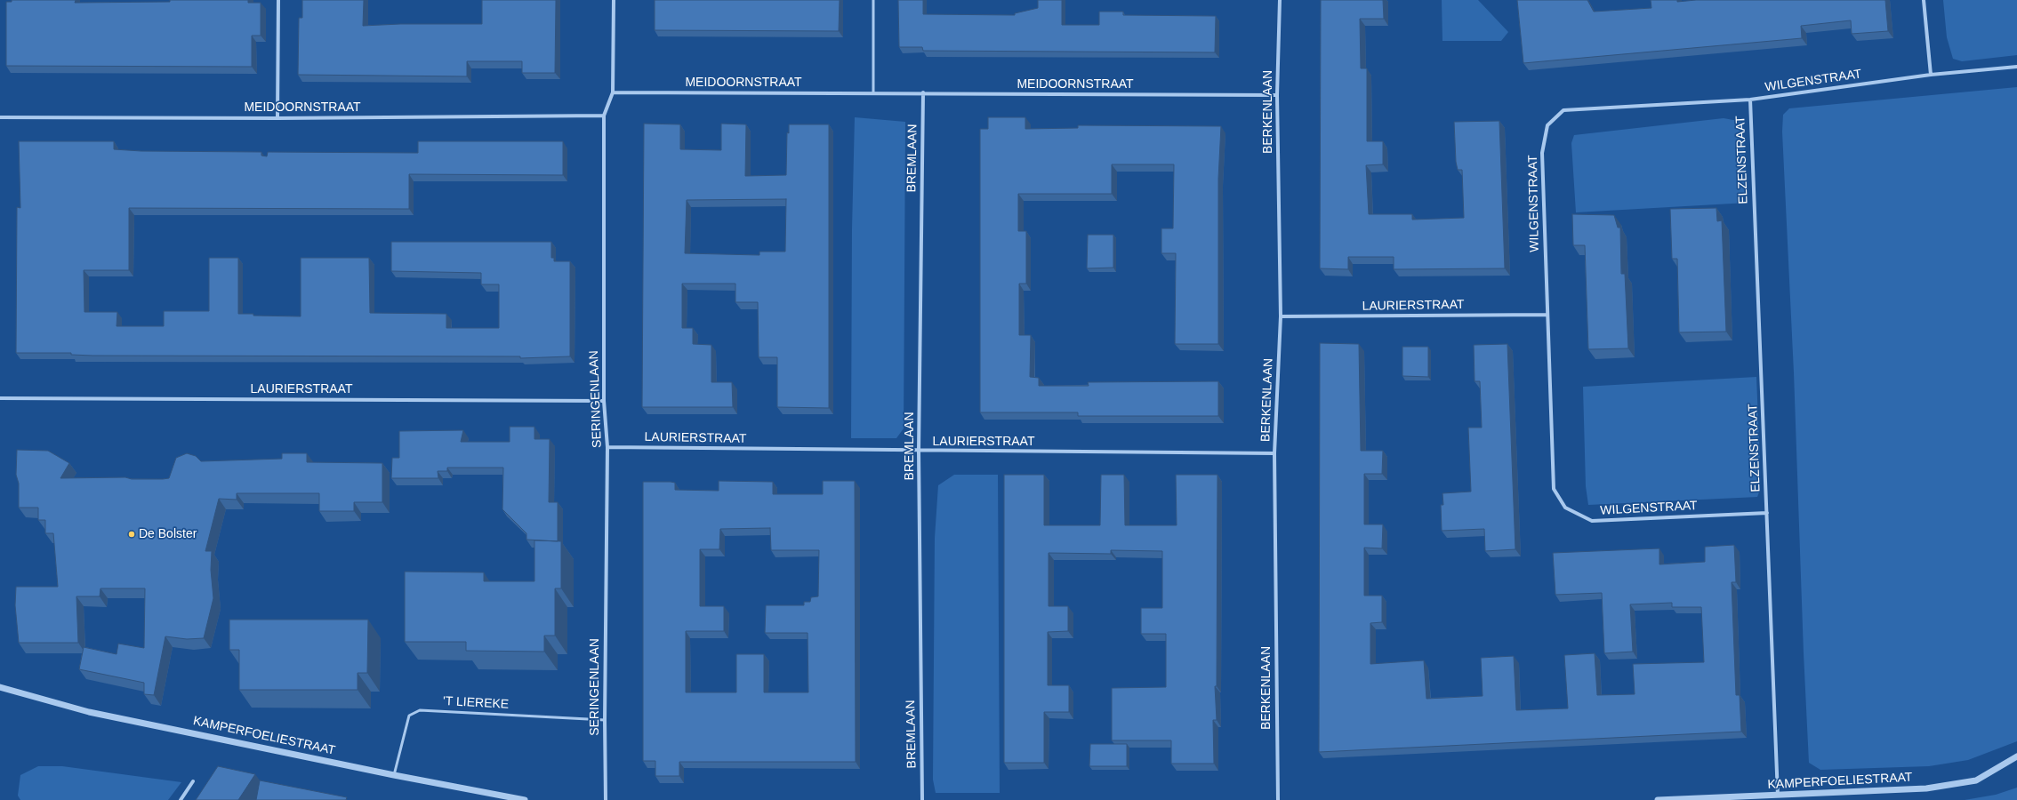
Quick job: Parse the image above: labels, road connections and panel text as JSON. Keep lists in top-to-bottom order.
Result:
{
  "streets": {
    "street": [
      "WILGENSTRAAT",
      "MEIDOORNSTRAAT",
      "BERKENLAAN",
      "BREMLAAN",
      "ELZENSTRAAT",
      "LAURIERSTRAAT",
      "SERINGENLAAN",
      "KAMPERFOELIESTRAAT"
    ],
    "lane": ["'T LIEREKE"]
  },
  "crossings": [
    ["WILGENSTRAAT", "ELZENSTRAAT"],
    ["WILGENSTRAAT", "LAURIERSTRAAT"],
    ["MEIDOORNSTRAAT", "BERKENLAAN"],
    ["MEIDOORNSTRAAT", "BREMLAAN"],
    ["MEIDOORNSTRAAT", "SERINGENLAAN"],
    ["BERKENLAAN", "LAURIERSTRAAT"],
    ["BREMLAAN", "LAURIERSTRAAT"],
    ["ELZENSTRAAT", "KAMPERFOELIESTRAAT"],
    ["LAURIERSTRAAT", "SERINGENLAAN"],
    ["SERINGENLAAN", "'T LIEREKE"],
    ["'T LIEREKE", "KAMPERFOELIESTRAAT"]
  ],
  "places": ["De Bolster"]
}
